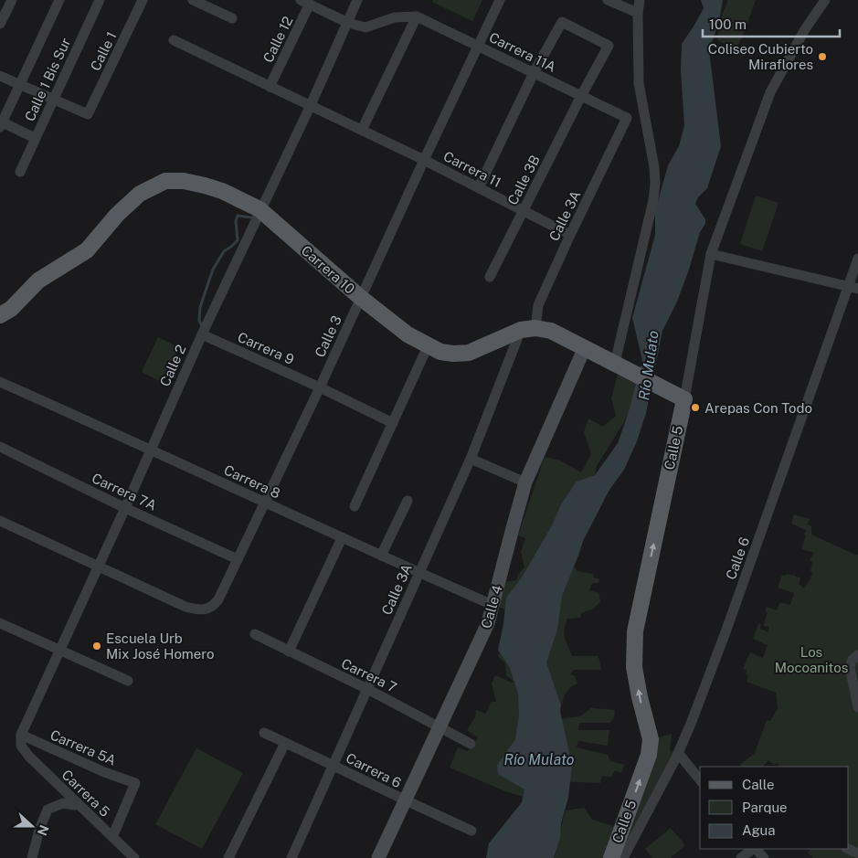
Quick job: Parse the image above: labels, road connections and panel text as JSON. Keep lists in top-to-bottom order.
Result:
{
  "streets": {
    "main road": ["Carrera 10", "Calle 5", "Calle 4"],
    "street": [
      "Calle 12",
      "Calle 1",
      "Carrera 11A",
      "Calle 1 Bis Sur",
      "Carrera 11",
      "Calle 3B",
      "Calle 3A",
      "Calle 3",
      "Carrera 9",
      "Calle 2",
      "Carrera 8",
      "Carrera 7A",
      "Calle 6",
      "Carrera 7",
      "Carrera 5A",
      "Carrera 6",
      "Carrera 5"
    ]
  },
  "crossings": [
    ["Calle 12", "Carrera 11"],
    ["Calle 1", "Calle 1 Bis Sur"],
    ["Carrera 11A", "Calle 3B"],
    ["Carrera 11A", "Calle 3A"],
    ["Carrera 11A", "Calle 3"],
    ["Carrera 11A", "Calle 2"],
    ["Carrera 11", "Calle 3B"],
    ["Carrera 11", "Calle 3A"],
    ["Carrera 11", "Calle 3"],
    ["Carrera 11", "Calle 2"],
    ["Calle 3A", "Carrera 10"],
    ["Calle 3A", "Carrera 8"],
    ["Calle 3A", "Carrera 7"],
    ["Calle 3A", "Carrera 6"],
    ["Carrera 10", "Calle 3"],
    ["Carrera 10", "Calle 2"],
    ["Calle 3", "Carrera 9"],
    ["Calle 3", "Calle 2"],
    ["Calle 3", "Carrera 8"],
    ["Calle 3", "Carrera 7A"],
    ["Carrera 9", "Calle 2"],
    ["Calle 2", "Carrera 8"],
    ["Calle 2", "Carrera 7A"],
    ["Calle 2", "Carrera 5A"],
    ["Calle 2", "Carrera 5"],
    ["Carrera 8", "Calle 4"],
    ["Calle 4", "Carrera 7"],
    ["Calle 4", "Carrera 6"],
    ["Carrera 5A", "Carrera 5"]
  ],
  "one_way": ["Calle 5"],
  "water": ["Río Mulato"],
  "parks": ["Los Mocoanitos"],
  "places": ["Coliseo Cubierto Miraflores", "Arepas Con Todo", "Escuela Urb Mix José Homero"],
  "legend": ["Calle", "Parque", "Agua"],
  "scale_bar": "100 m",
  "north": "right"
}
